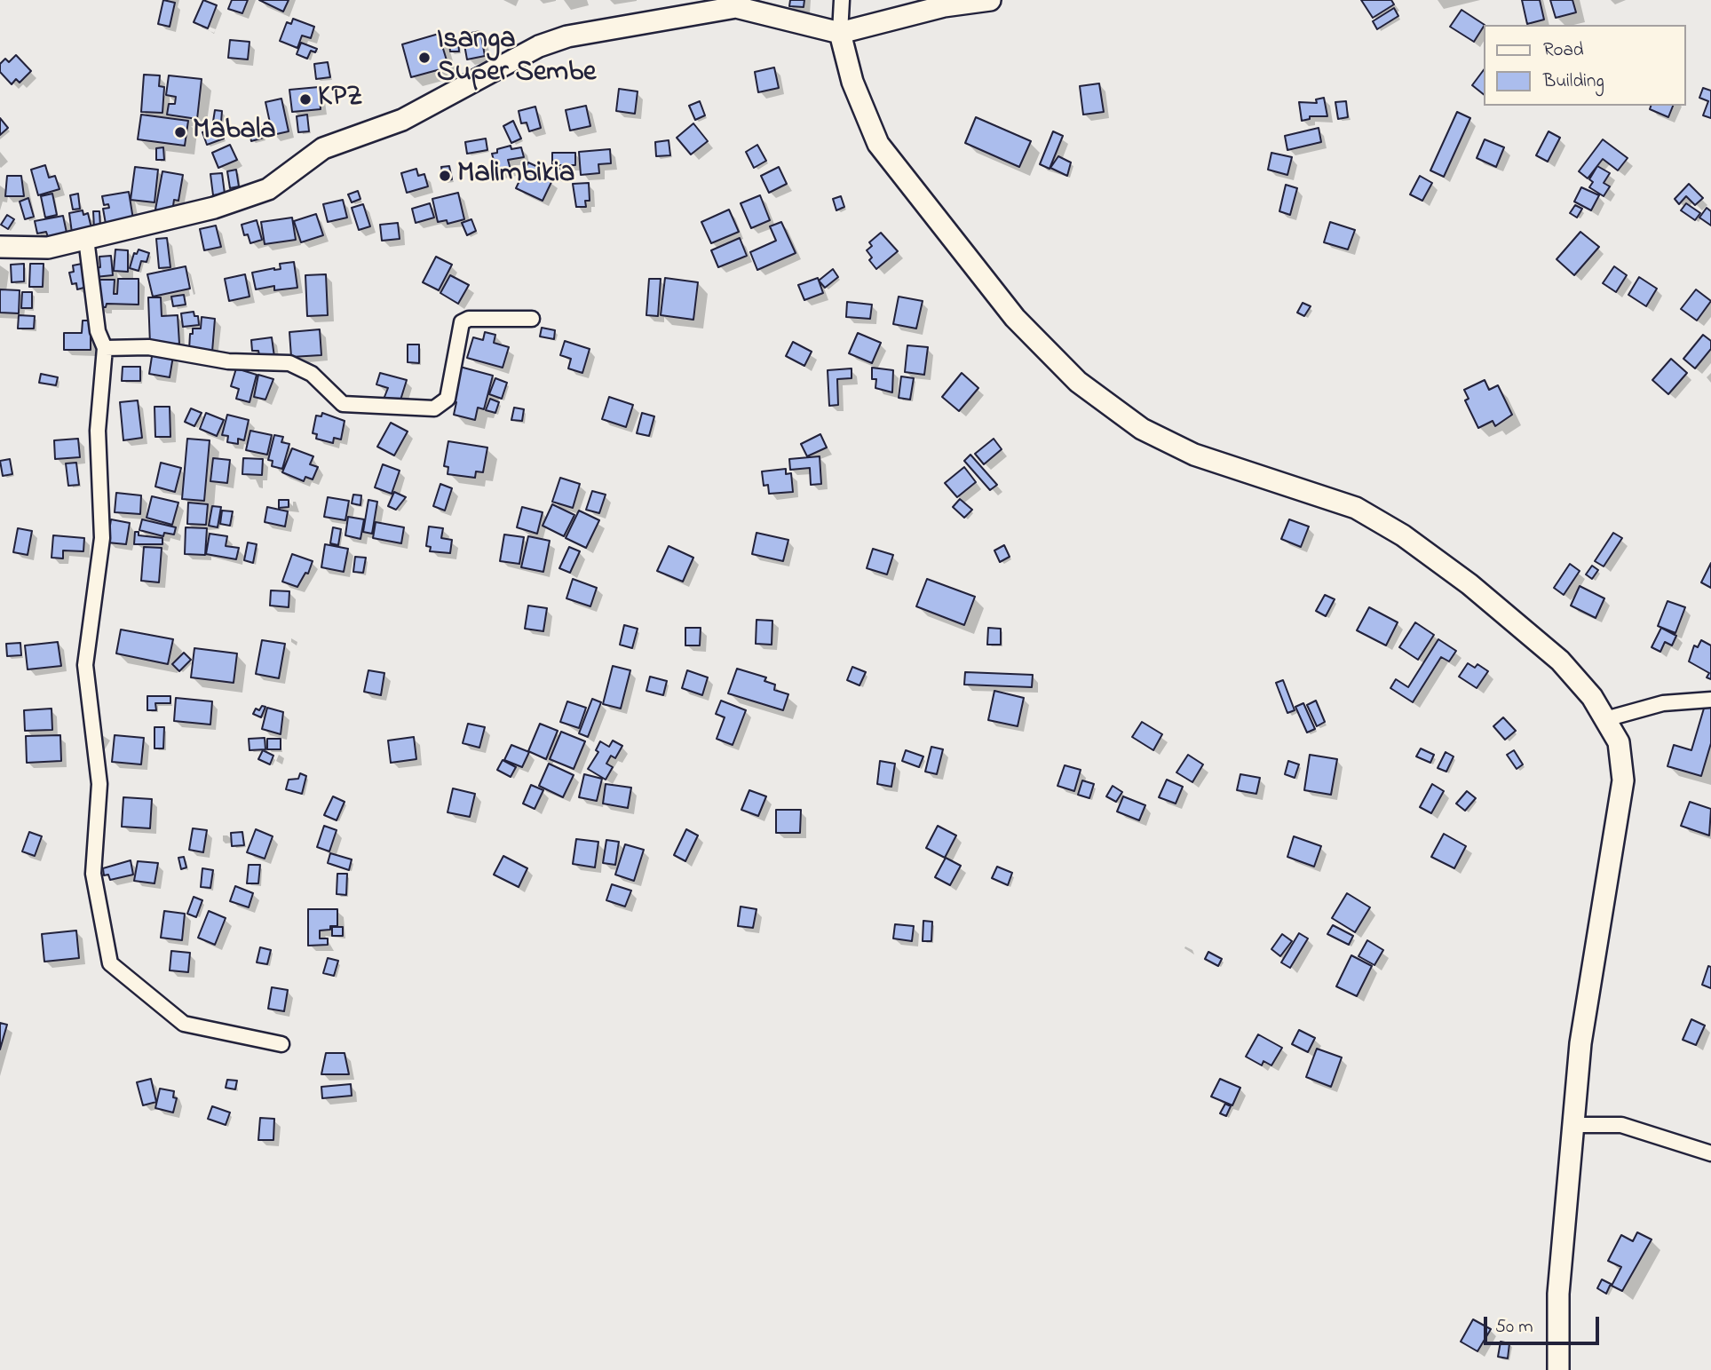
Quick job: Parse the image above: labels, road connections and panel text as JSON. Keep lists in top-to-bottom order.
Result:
{
  "places": [
    "Isanga Super Sembe",
    "KPZ",
    "Mabala",
    "Malimbikia"
  ],
  "legend": ["Road", "Building"],
  "scale_bar": "50 m"
}
